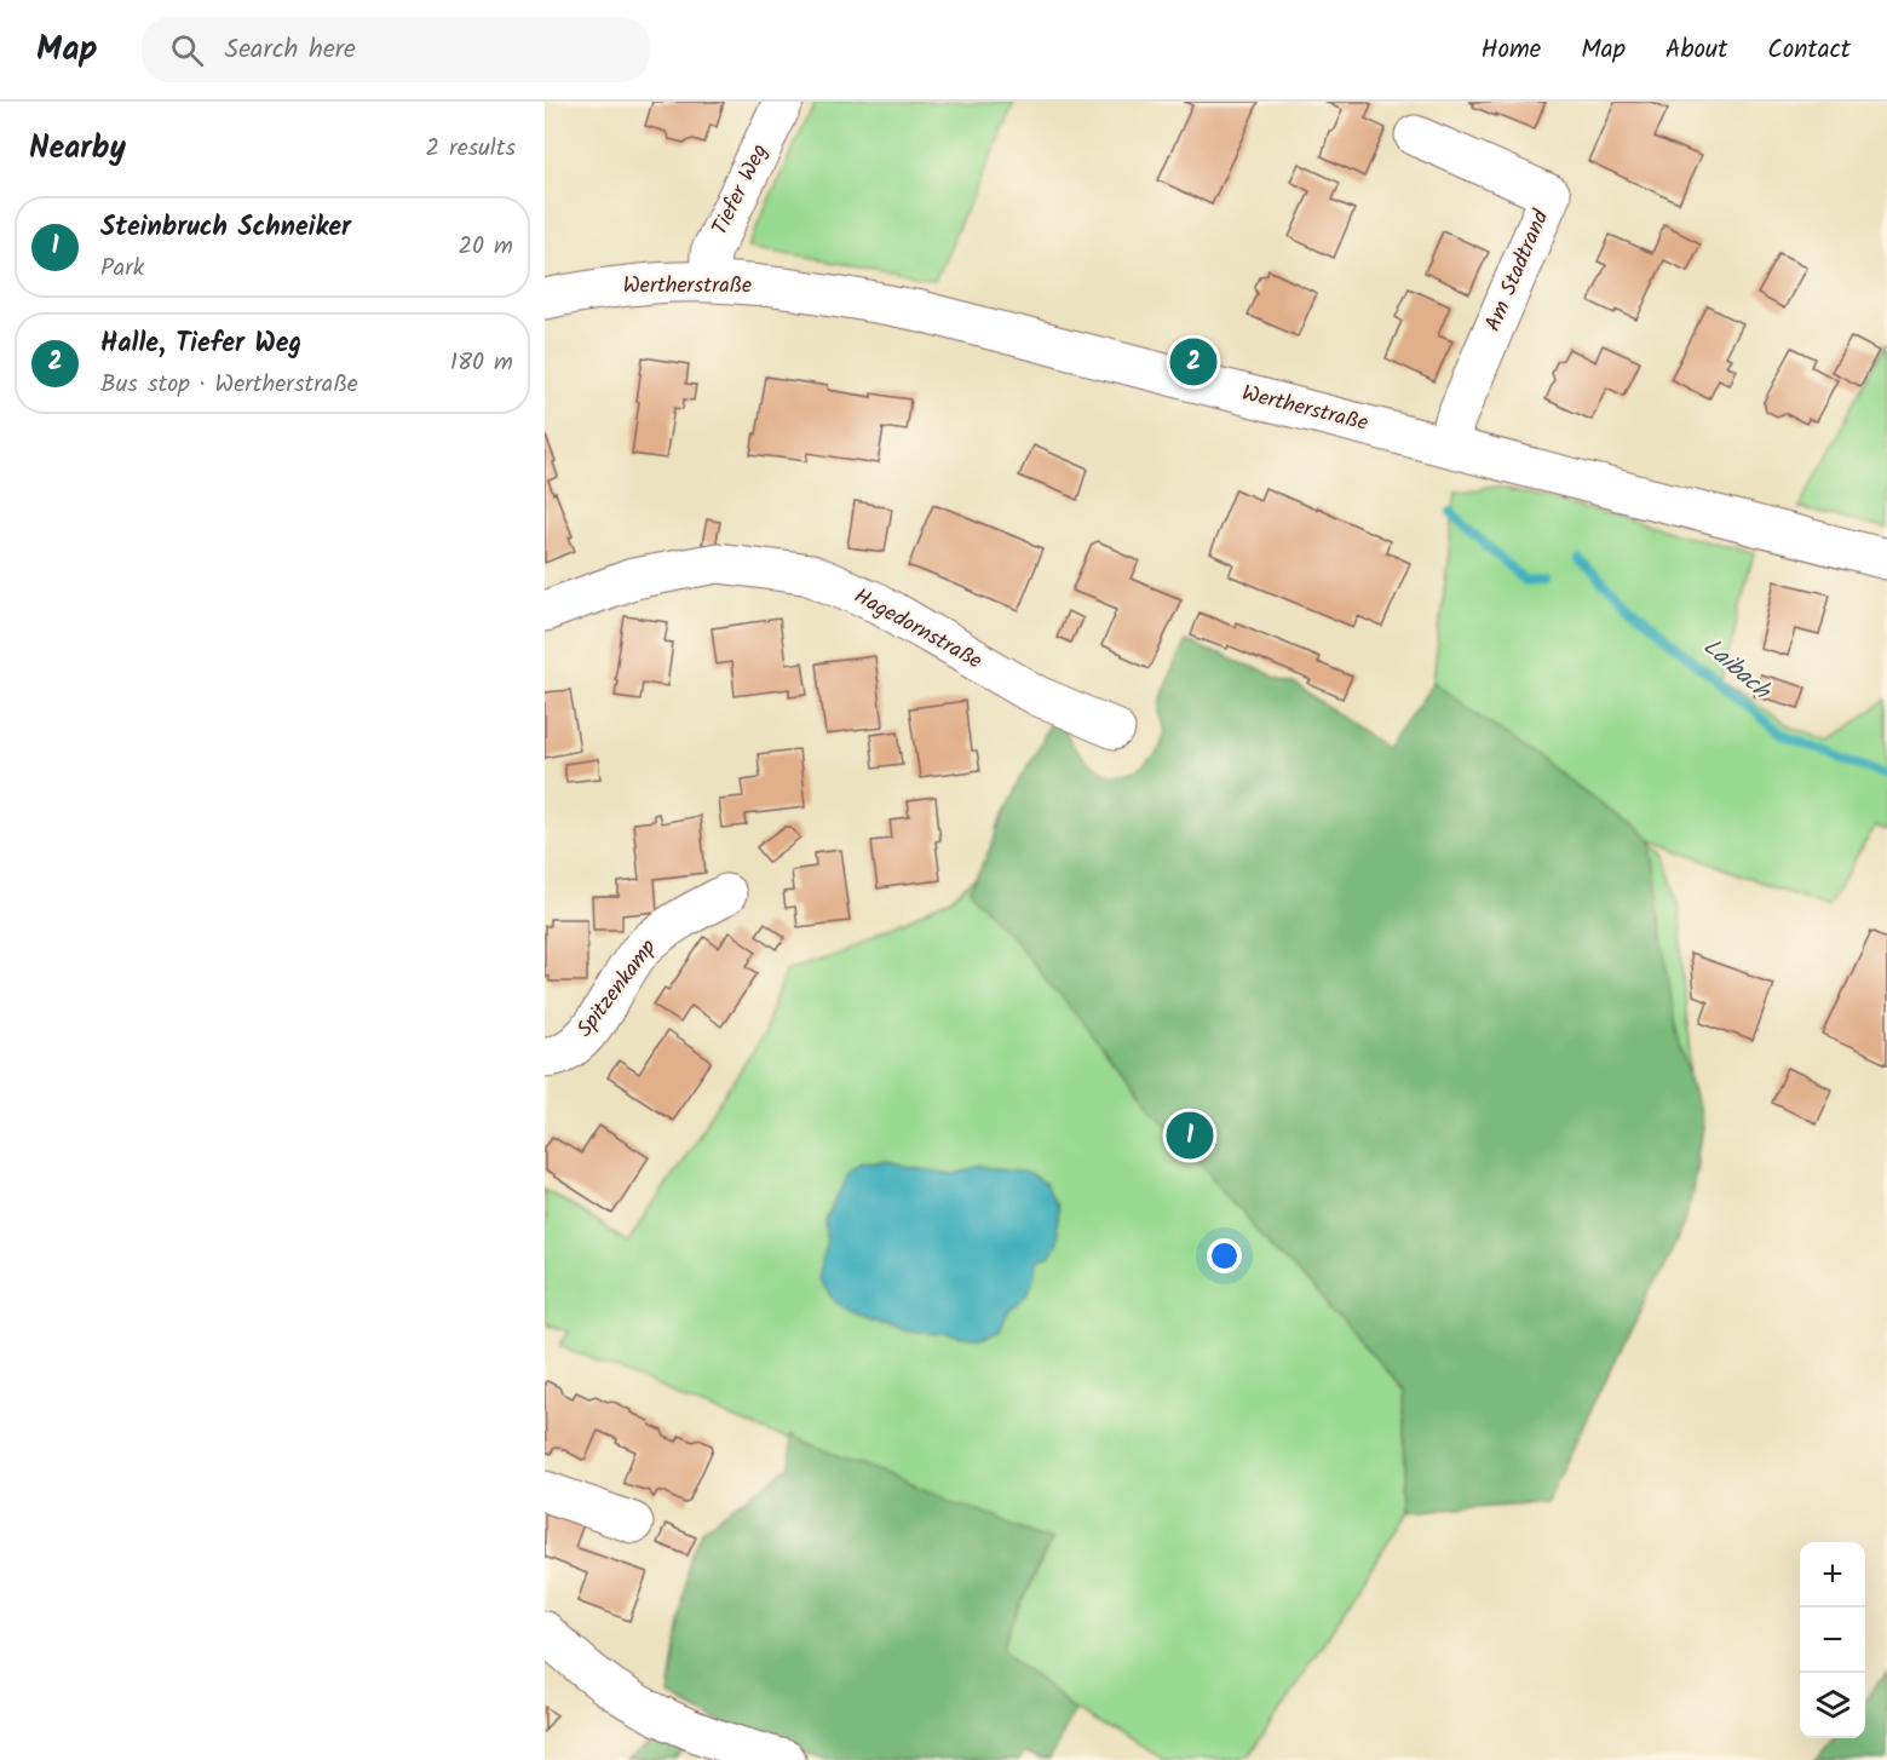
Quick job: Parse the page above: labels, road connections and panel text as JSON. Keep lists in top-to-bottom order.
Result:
{
  "streets": {
    "street": [
      "Tiefer Weg",
      "Am Stadtrand",
      "Wertherstraße",
      "Hagedornstraße",
      "Spitzenkamp"
    ]
  },
  "crossings": [
    ["Tiefer Weg", "Wertherstraße"],
    ["Am Stadtrand", "Wertherstraße"]
  ],
  "water": ["Laibach"],
  "page": {
    "header": "Map",
    "search": "Search here",
    "nav": [
      "Home",
      "Map",
      "About",
      "Contact"
    ],
    "heading": ["Nearby", "2 results"],
    "list": [
      {
        "mark": "1",
        "name": "Steinbruch Schneiker",
        "note": "Park",
        "value": "20 m"
      },
      {
        "mark": "2",
        "name": "Halle, Tiefer Weg",
        "note": "Bus stop · Wertherstraße",
        "value": "180 m"
      }
    ],
    "pins": ["2", "1"],
    "map_buttons": ["+", "−"]
  }
}
